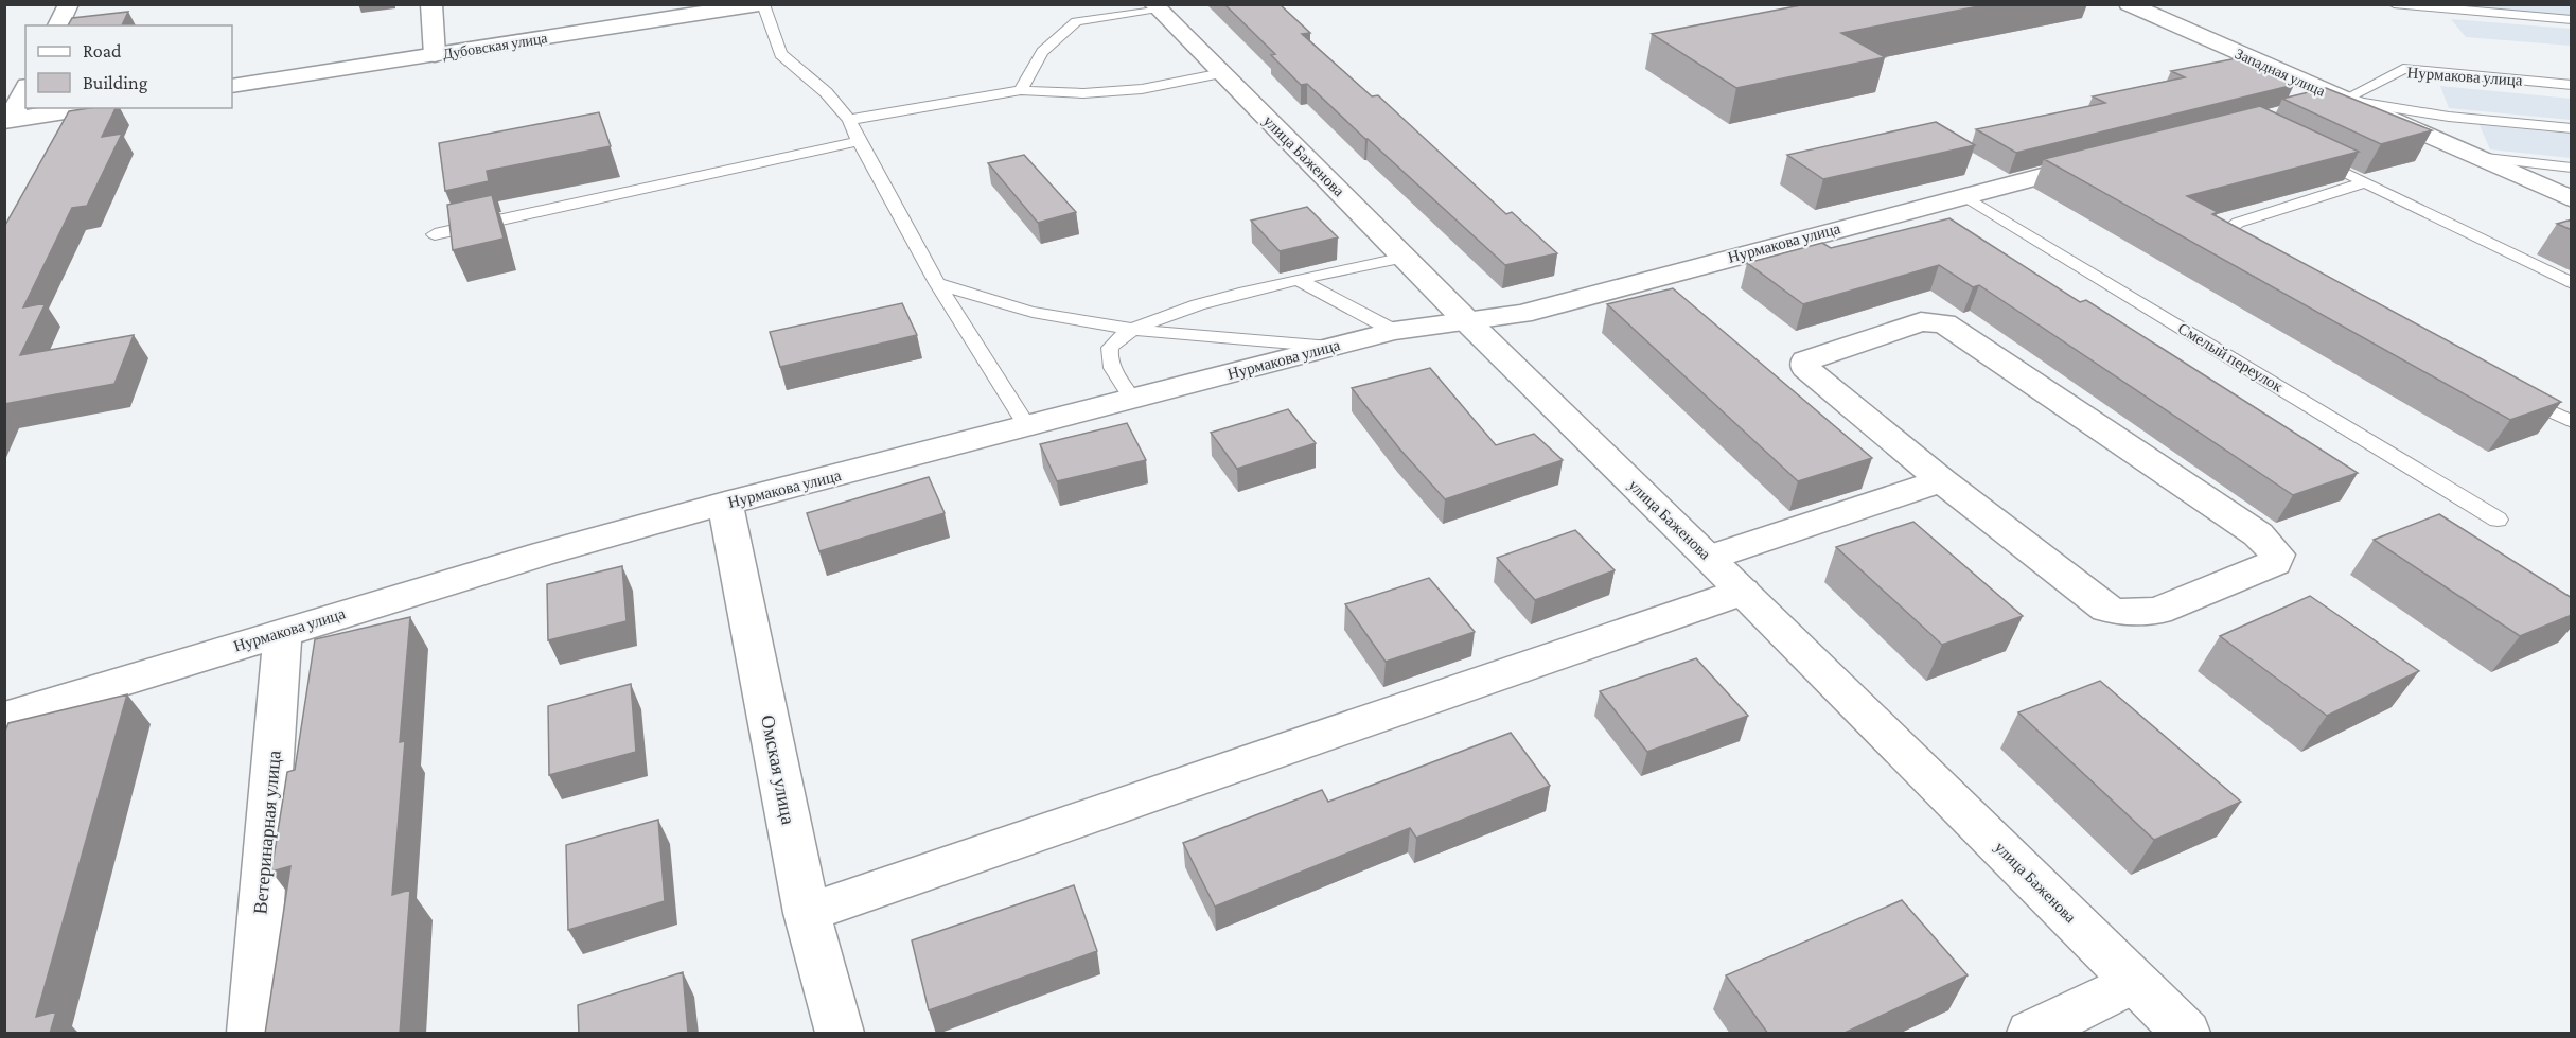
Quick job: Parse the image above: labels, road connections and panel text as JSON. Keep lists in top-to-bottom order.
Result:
{
  "streets": {
    "street": [
      "Дубовская улица",
      "Западная улица",
      "Нурмакова улица",
      "улица Баженова",
      "Омская улица",
      "Ветеринарная улица"
    ],
    "lane": ["Смелый переулок"]
  },
  "crossings": [
    ["Западная улица", "Нурмакова улица"],
    ["Нурмакова улица", "улица Баженова"],
    ["Нурмакова улица", "Смелый переулок"],
    ["Нурмакова улица", "Омская улица"],
    ["Нурмакова улица", "Ветеринарная улица"]
  ],
  "legend": ["Road", "Building"]
}
